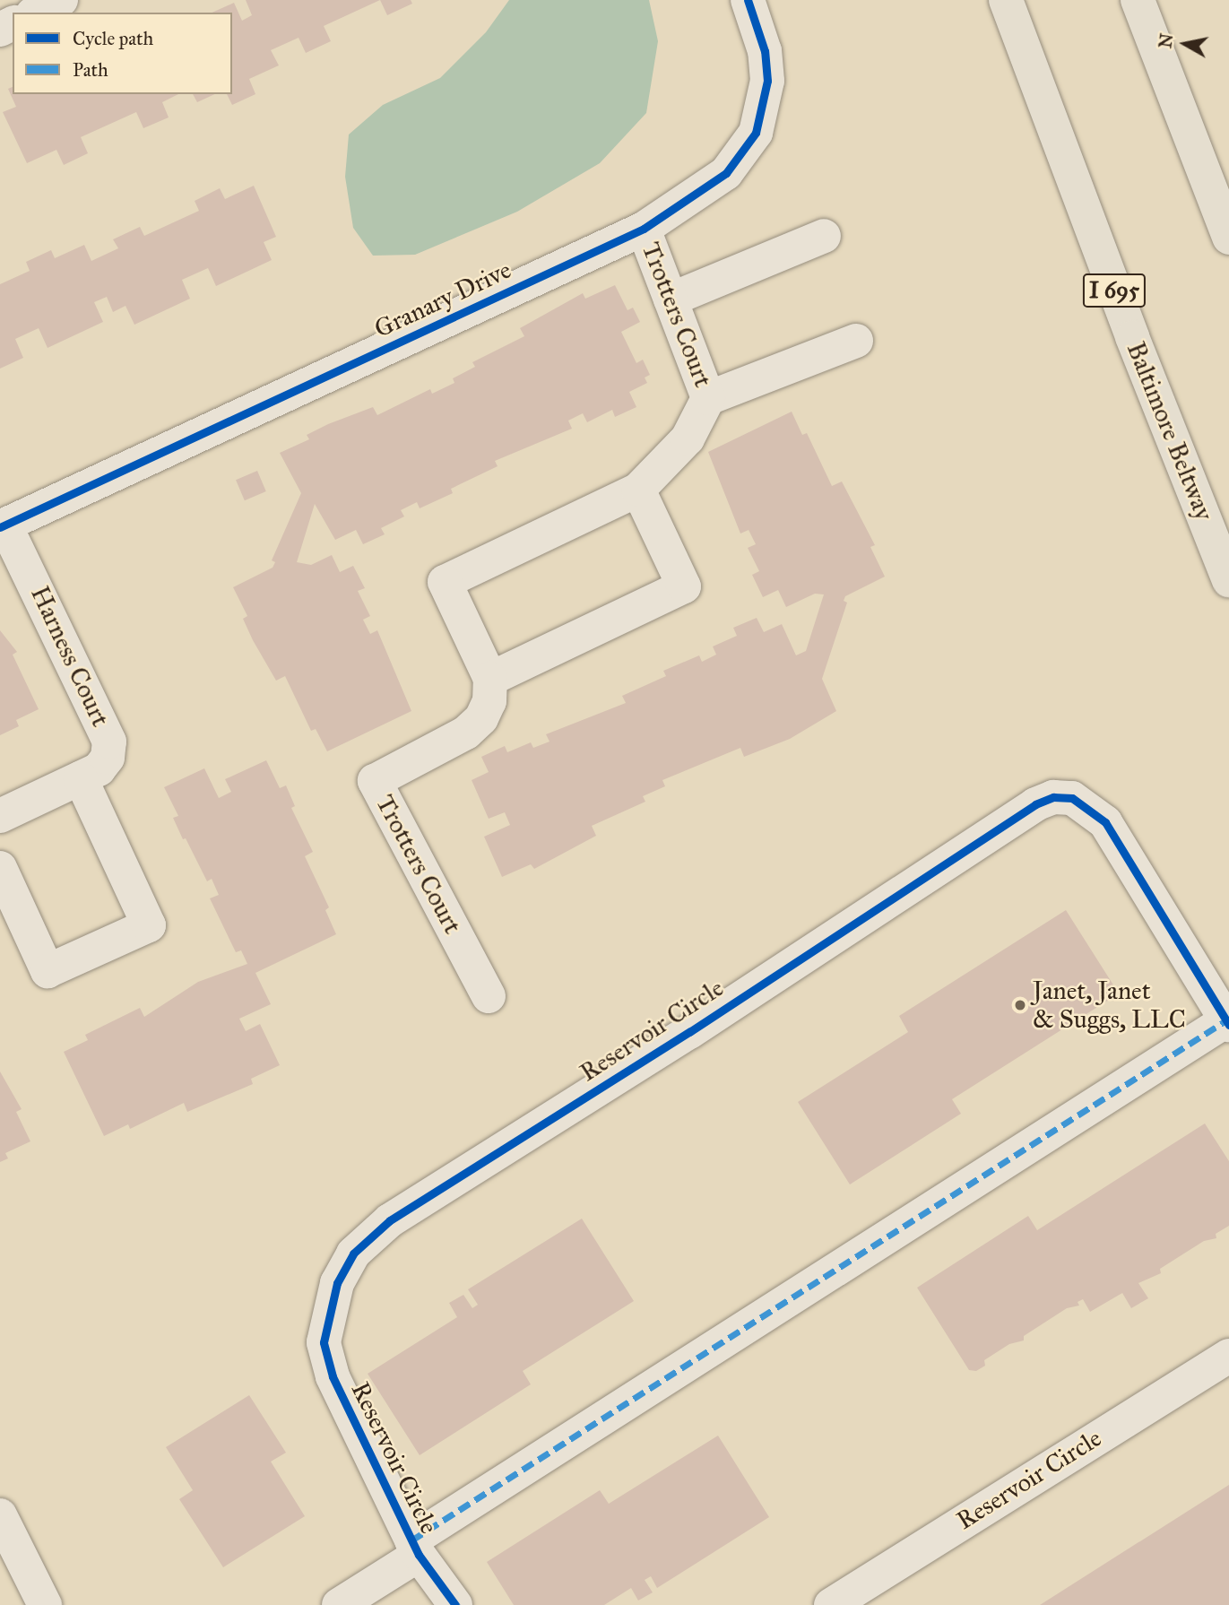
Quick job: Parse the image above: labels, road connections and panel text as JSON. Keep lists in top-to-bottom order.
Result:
{
  "streets": {
    "highway": ["I 695", "Baltimore Beltway"],
    "street": [
      "Granary Drive",
      "Trotters Court",
      "Harness Court",
      "Reservoir Circle"
    ]
  },
  "crossings": [
    ["Granary Drive", "Trotters Court"],
    ["Granary Drive", "Harness Court"]
  ],
  "places": ["Janet, Janet & Suggs, LLC"],
  "legend": ["Cycle path", "Path"],
  "north": "left"
}
